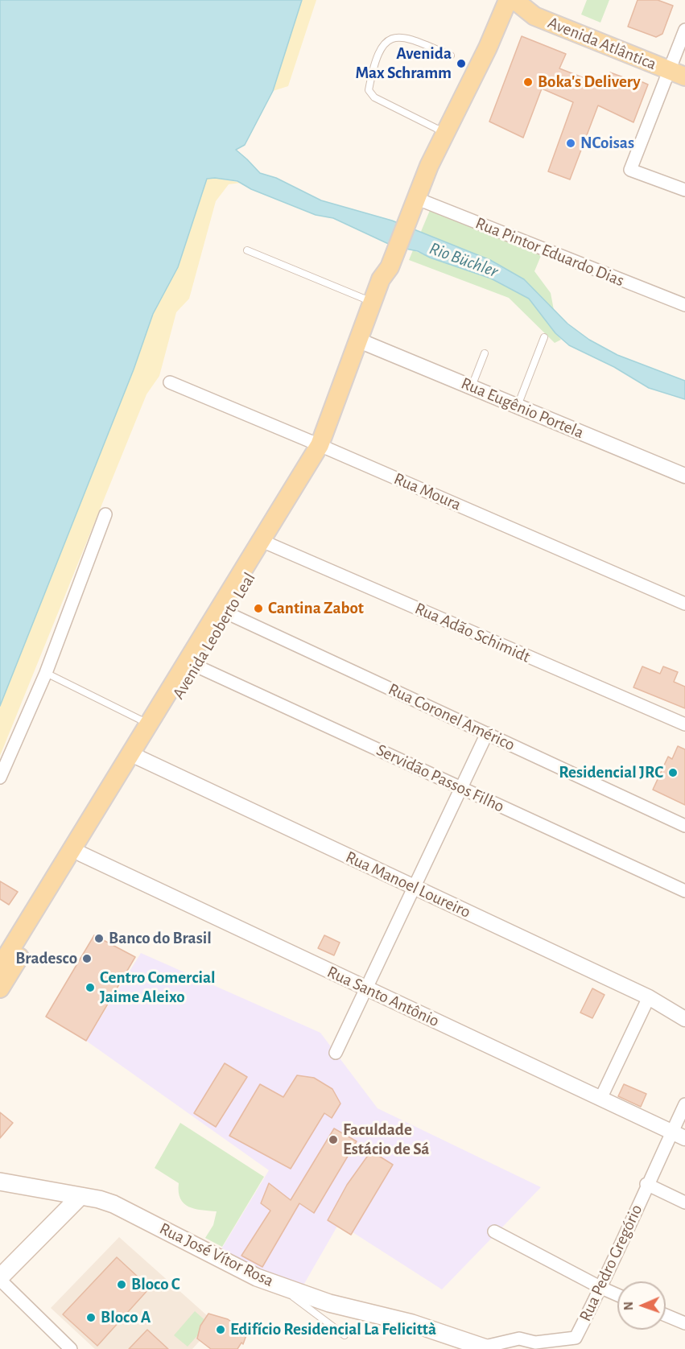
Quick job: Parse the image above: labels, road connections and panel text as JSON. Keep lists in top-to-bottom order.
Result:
{
  "streets": {
    "main road": ["Avenida Atlântica", "Avenida Leoberto Leal", "Rua José Vítor Rosa"],
    "street": [
      "Rua Pintor Eduardo Dias",
      "Rua Eugênio Portela",
      "Rua Moura",
      "Rua Adão Schimidt",
      "Rua Coronel Américo",
      "Servidão Passos Filho",
      "Rua Manoel Loureiro",
      "Rua Santo Antônio",
      "Rua Pedro Gregório"
    ]
  },
  "crossings": [
    ["Rua Eugênio Portela", "Avenida Leoberto Leal"],
    ["Rua Moura", "Avenida Leoberto Leal"],
    ["Rua Adão Schimidt", "Avenida Leoberto Leal"],
    ["Avenida Leoberto Leal", "Rua Coronel Américo"],
    ["Avenida Leoberto Leal", "Servidão Passos Filho"],
    ["Avenida Leoberto Leal", "Rua Manoel Loureiro"],
    ["Avenida Leoberto Leal", "Rua Santo Antônio"],
    ["Rua Santo Antônio", "Rua Pedro Gregório"],
    ["Rua José Vítor Rosa", "Rua Pedro Gregório"]
  ],
  "water": ["Rio Büchler"],
  "places": [
    "Avenida Max Schramm",
    "Boka's Delivery",
    "NCoisas",
    "Cantina Zabot",
    "Residencial JRC",
    "Banco do Brasil",
    "Bradesco",
    "Centro Comercial Jaime Aleixo",
    "Faculdade Estácio de Sá",
    "Bloco C",
    "Bloco A",
    "Edifício Residencial La Felicittà"
  ],
  "north": "left"
}
